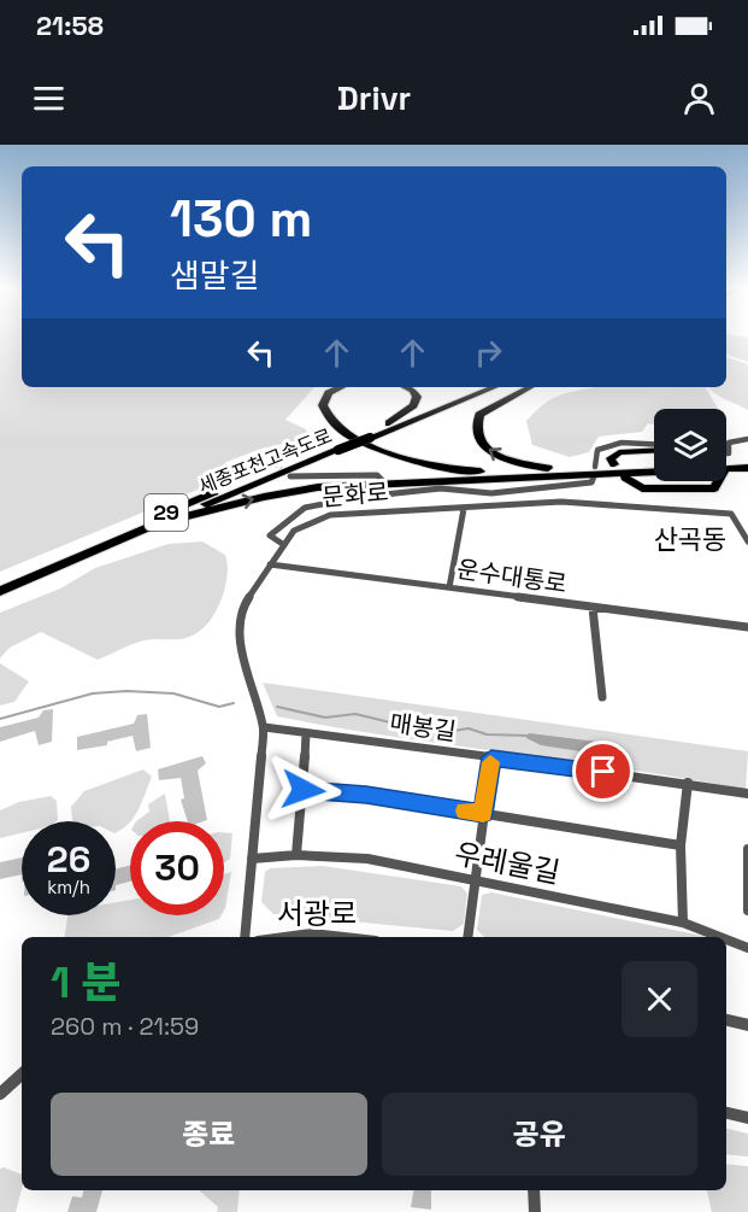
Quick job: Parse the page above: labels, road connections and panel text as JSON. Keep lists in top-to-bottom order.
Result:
{
  "streets": {
    "highway": ["세종포천고속도로", "29"],
    "street": [
      "문화로",
      "운수대통로",
      "매봉길",
      "우레울길",
      "서광로"
    ]
  },
  "crossings": [
    ["문화로", "운수대통로"],
    ["문화로", "매봉길"],
    ["문화로", "우레울길"]
  ],
  "districts": ["산곡동"],
  "page": {
    "status": "21:58",
    "header": "Drivr",
    "turn": ["130 m", "샘말길"],
    "speed": "26 km/h",
    "limit": "30",
    "heading": ["1 분", "260 m · 21:59"],
    "buttons": ["종료", "공유"]
  }
}
